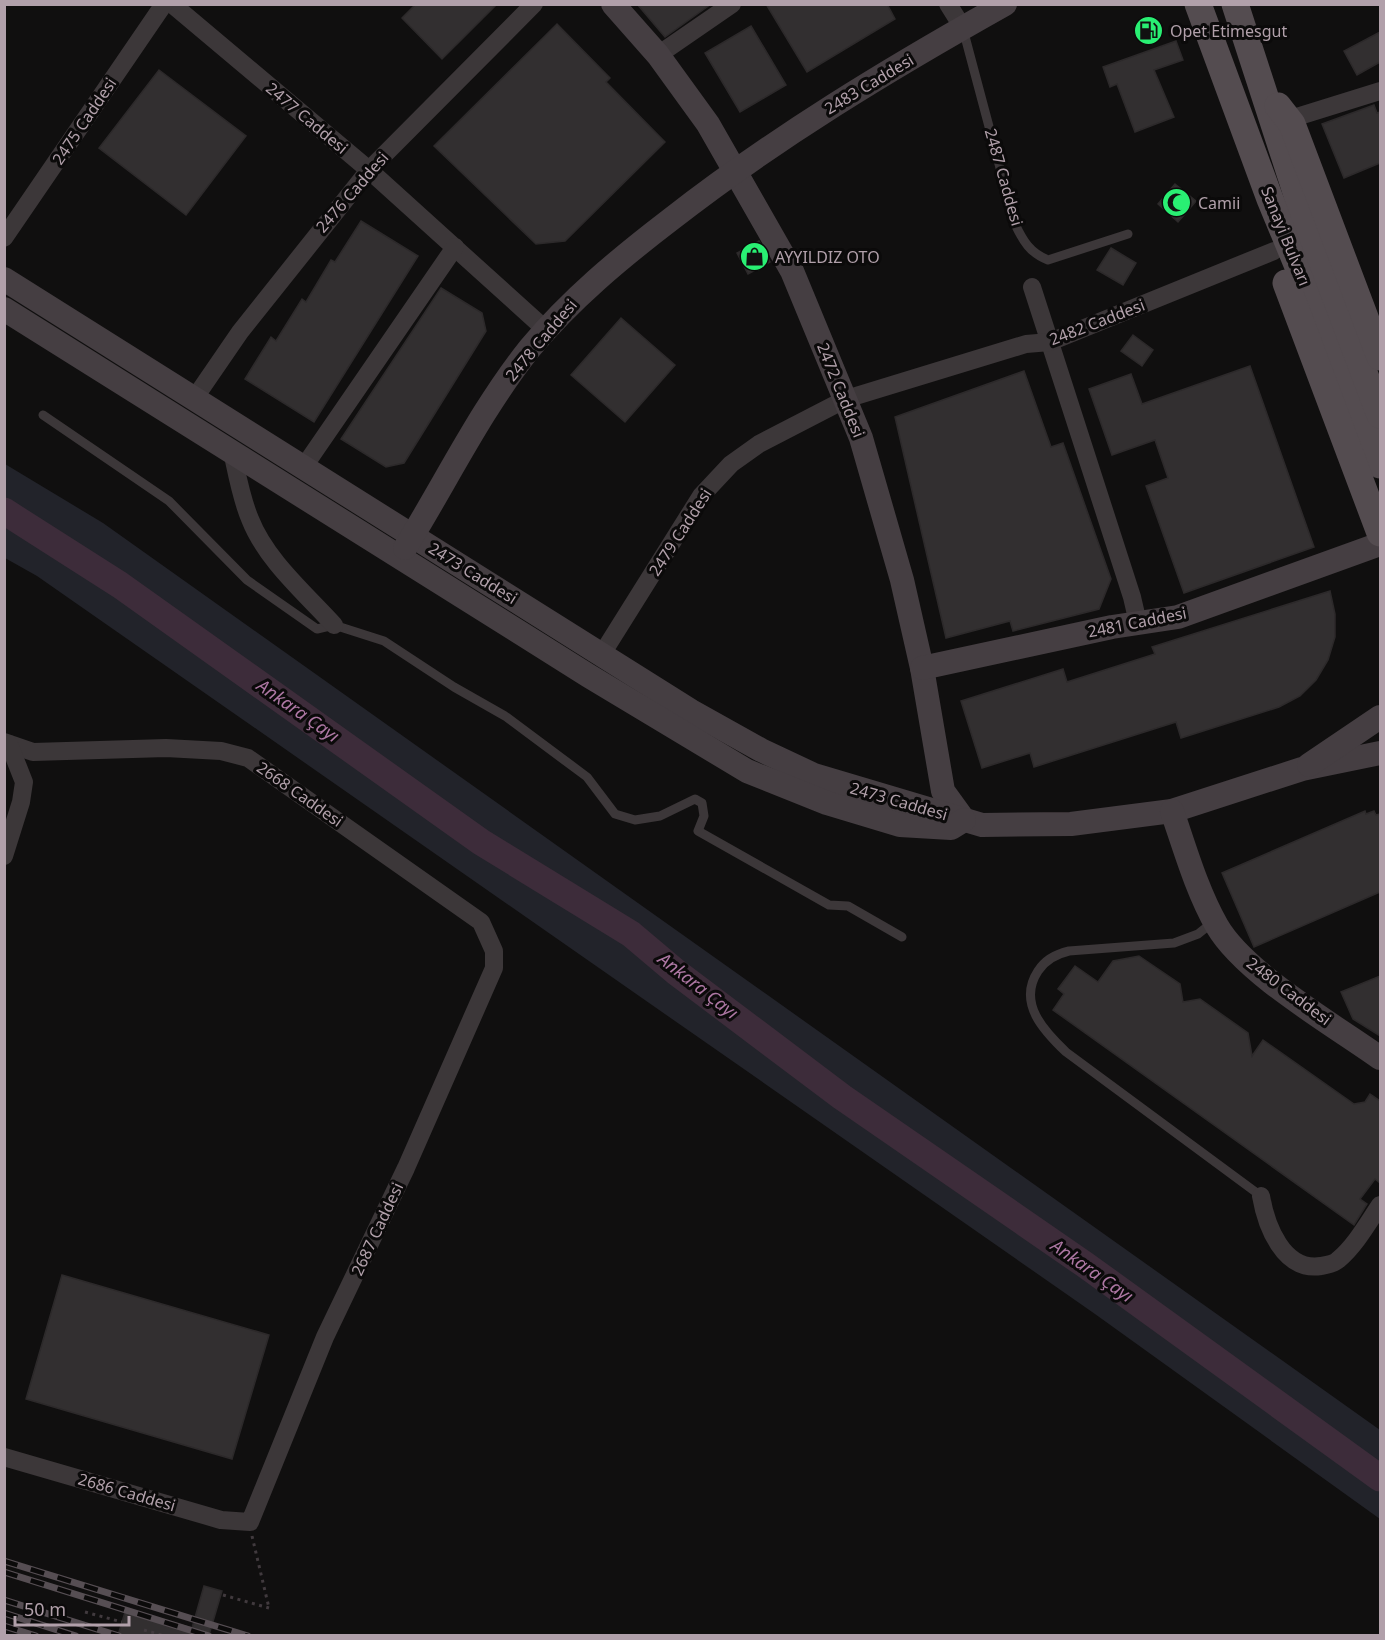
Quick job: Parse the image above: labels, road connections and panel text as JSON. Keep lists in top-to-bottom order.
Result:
{
  "streets": {
    "main road": ["Sanayi Bulvarı"],
    "street": [
      "2483 Caddesi",
      "2477 Caddesi",
      "2475 Caddesi",
      "2487 Caddesi",
      "2476 Caddesi",
      "2482 Caddesi",
      "2478 Caddesi",
      "2472 Caddesi",
      "2479 Caddesi",
      "2473 Caddesi",
      "2481 Caddesi",
      "2668 Caddesi",
      "2480 Caddesi",
      "2687 Caddesi",
      "2686 Caddesi"
    ]
  },
  "crossings": [
    ["2483 Caddesi", "2487 Caddesi"],
    ["2483 Caddesi", "2478 Caddesi"],
    ["2483 Caddesi", "2472 Caddesi"],
    ["2477 Caddesi", "2476 Caddesi"],
    ["2477 Caddesi", "2478 Caddesi"],
    ["2476 Caddesi", "2473 Caddesi"],
    ["2482 Caddesi", "2472 Caddesi"],
    ["2482 Caddesi", "2479 Caddesi"],
    ["2478 Caddesi", "2472 Caddesi"],
    ["2478 Caddesi", "2473 Caddesi"],
    ["2472 Caddesi", "2479 Caddesi"],
    ["2472 Caddesi", "2473 Caddesi"],
    ["2472 Caddesi", "2481 Caddesi"],
    ["2479 Caddesi", "2473 Caddesi"],
    ["2473 Caddesi", "2480 Caddesi"],
    ["2668 Caddesi", "2687 Caddesi"],
    ["2687 Caddesi", "2686 Caddesi"]
  ],
  "water": ["Ankara Çayı"],
  "places": {
    "fuel station": ["Opet Etimesgut"],
    "mosque": ["Camii"],
    "shop": ["AYYILDIZ OTO"]
  },
  "scale_bar": "50 m"
}
